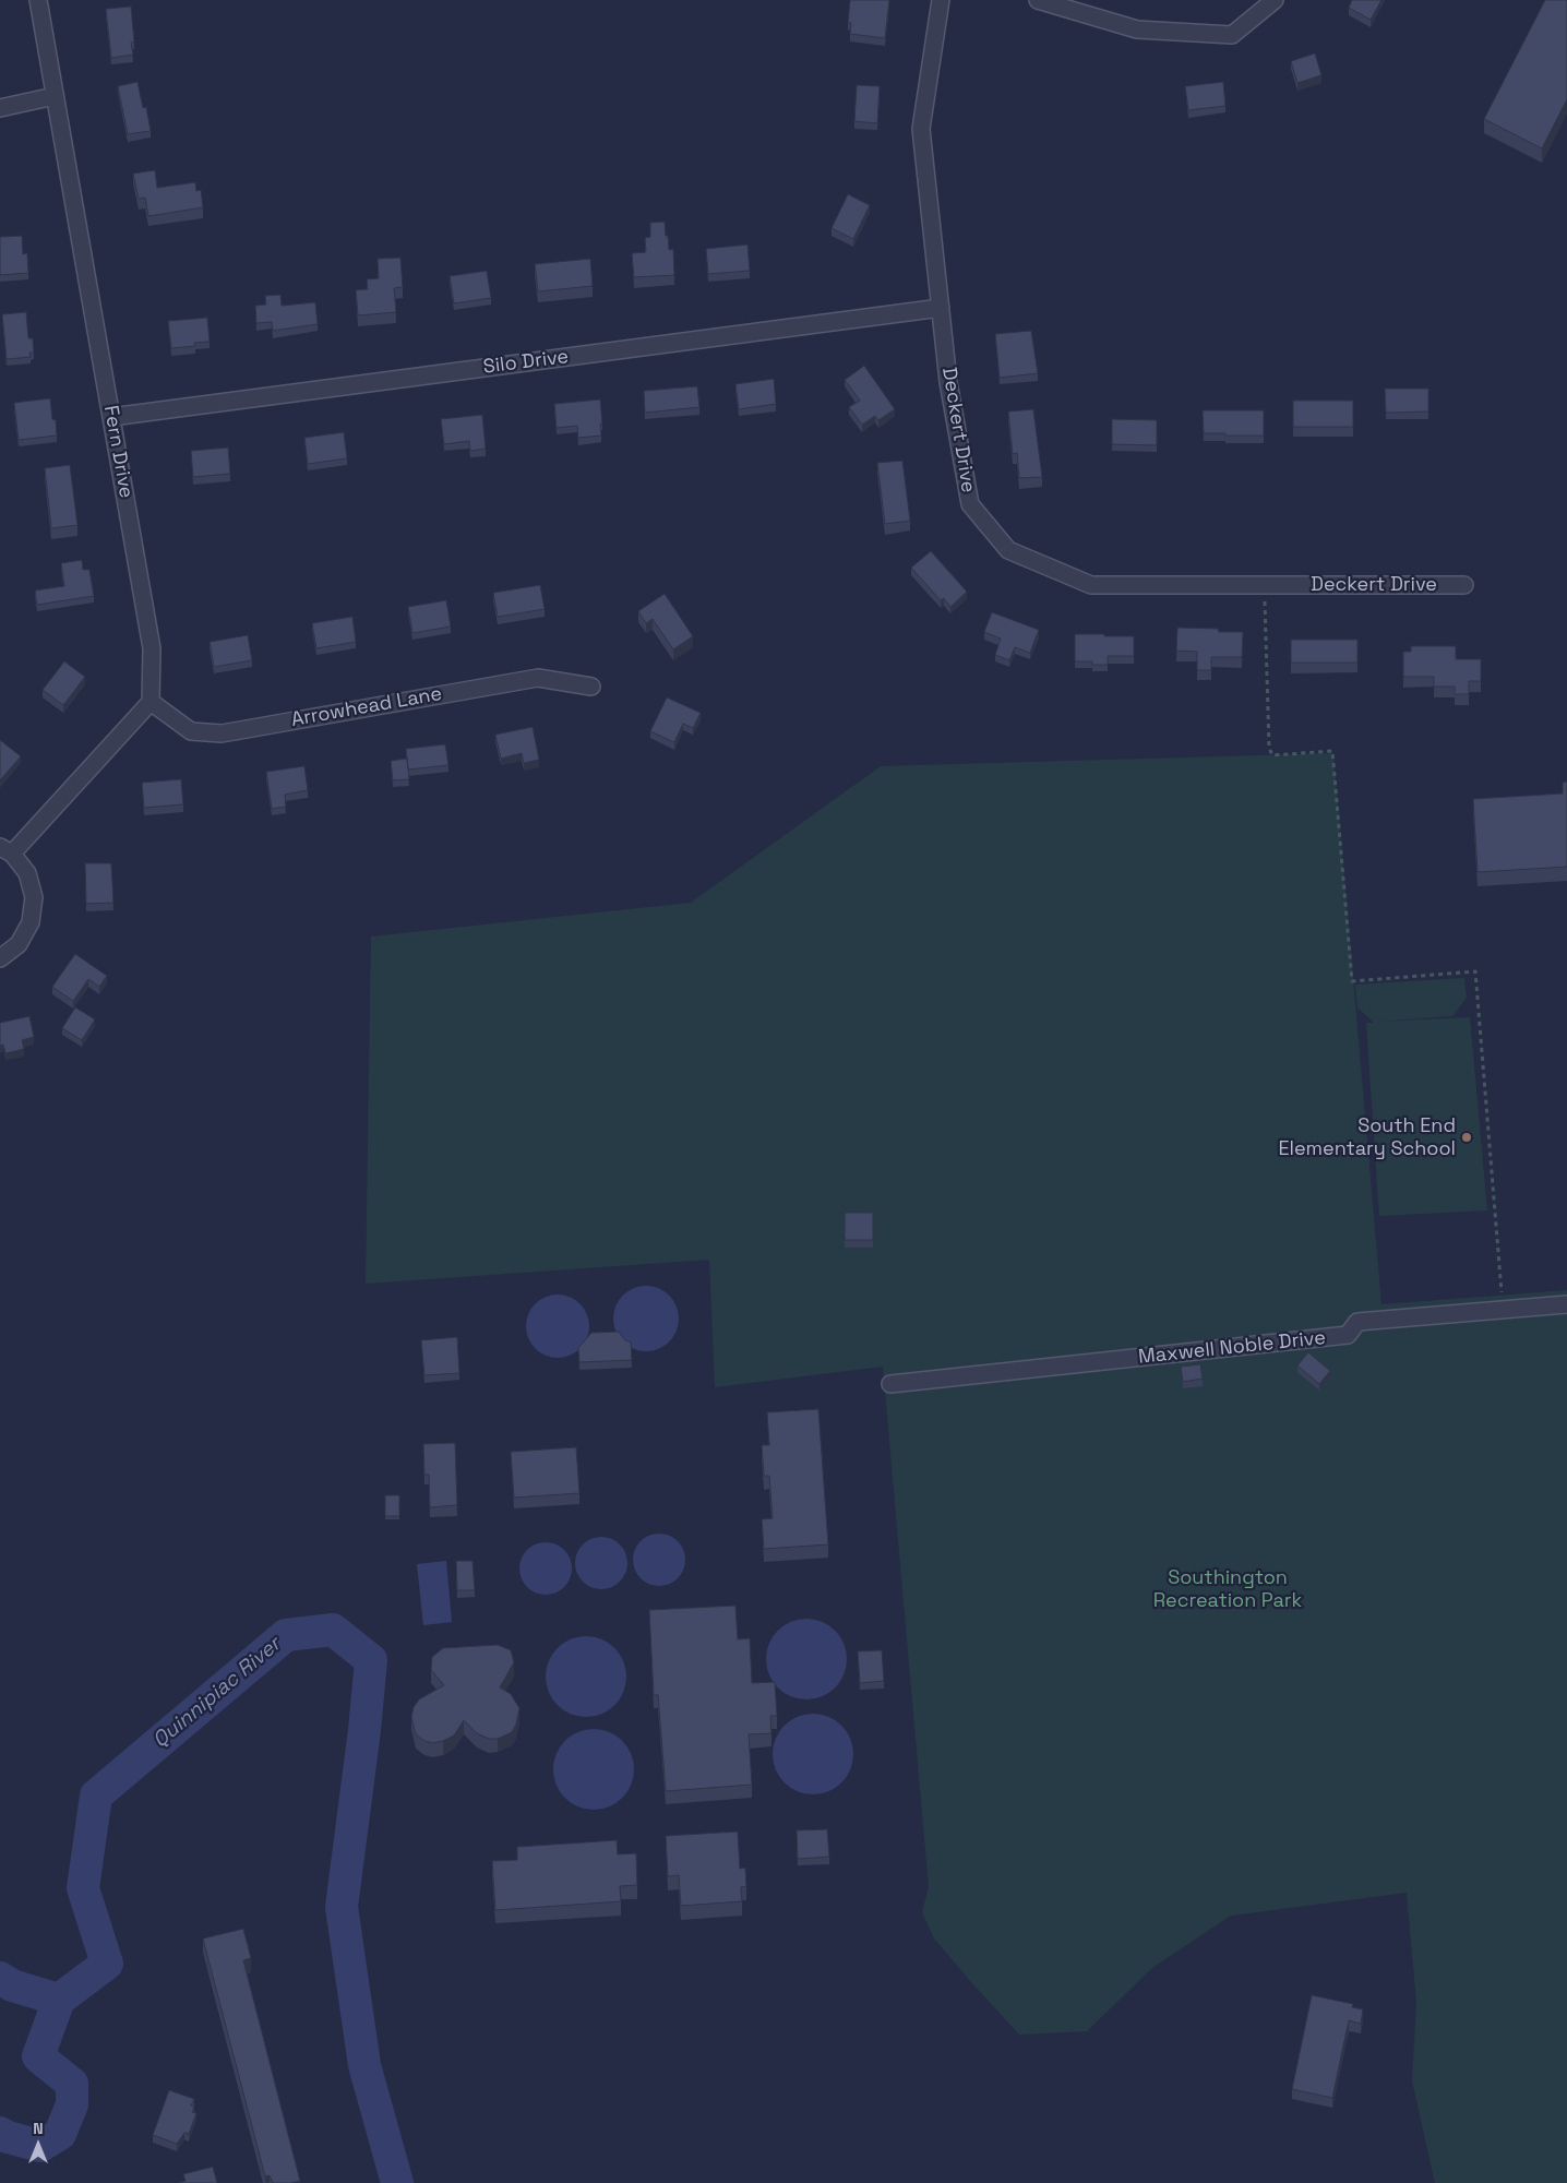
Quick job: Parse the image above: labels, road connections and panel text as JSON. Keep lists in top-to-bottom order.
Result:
{
  "streets": {
    "street": [
      "Silo Drive",
      "Deckert Drive",
      "Fern Drive",
      "Arrowhead Lane",
      "Maxwell Noble Drive"
    ]
  },
  "crossings": [
    ["Silo Drive", "Deckert Drive"],
    ["Silo Drive", "Fern Drive"],
    ["Fern Drive", "Arrowhead Lane"]
  ],
  "water": ["Quinnipiac River"],
  "parks": ["Southington Recreation Park"],
  "places": ["South End Elementary School"],
  "north": "top"
}
